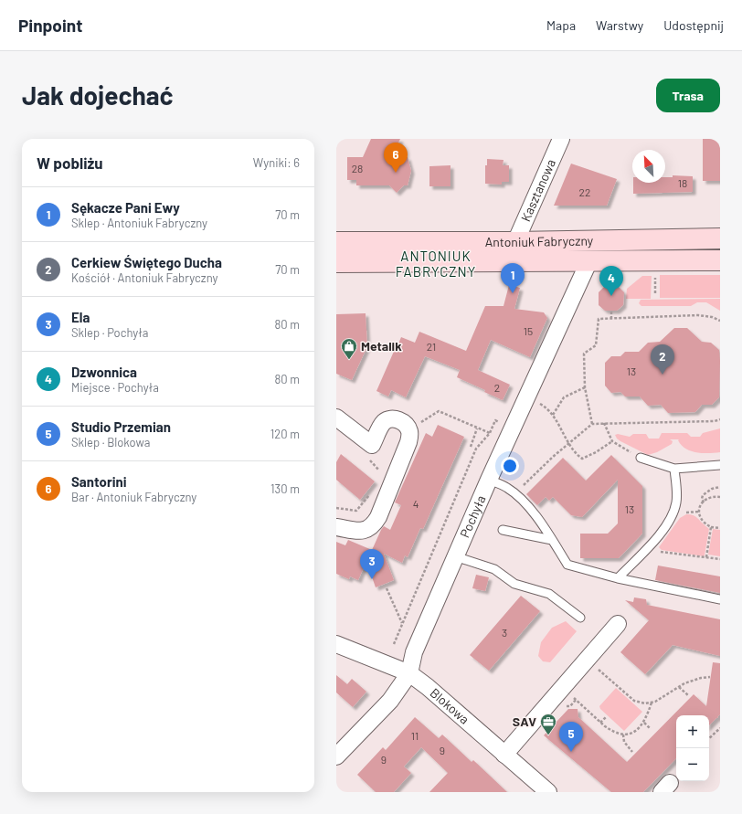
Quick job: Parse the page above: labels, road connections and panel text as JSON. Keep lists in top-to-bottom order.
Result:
{
  "streets": {
    "main road": ["Antoniuk Fabryczny"],
    "street": ["Kasztanowa", "Pochyła", "Blokowa"]
  },
  "crossings": [
    ["Kasztanowa", "Antoniuk Fabryczny"],
    ["Antoniuk Fabryczny", "Pochyła"],
    ["Pochyła", "Blokowa"]
  ],
  "districts": ["ANTONIUK FABRYCZNY"],
  "places": {
    "shop": ["Metalik"],
    "office": ["SAV"]
  },
  "house_numbers": [
    "28",
    "18",
    "22",
    "15",
    "21",
    "13",
    "2",
    "4",
    "13",
    "3",
    "11",
    "9",
    "9"
  ],
  "north": "top left",
  "page": {
    "header": "Pinpoint",
    "nav": ["Mapa", "Warstwy", "Udostępnij"],
    "buttons": "Trasa",
    "title": "Jak dojechać",
    "heading": ["W pobliżu", "Wyniki: 6"],
    "pins": [
      "6",
      "1",
      "4",
      "2",
      "3",
      "5"
    ],
    "list": [
      {
        "mark": "1",
        "name": "Sękacze Pani Ewy",
        "note": "Sklep · Antoniuk Fabryczny",
        "value": "70 m"
      },
      {
        "mark": "2",
        "name": "Cerkiew Świętego Ducha",
        "note": "Kościół · Antoniuk Fabryczny",
        "value": "70 m"
      },
      {
        "mark": "3",
        "name": "Ela",
        "note": "Sklep · Pochyła",
        "value": "80 m"
      },
      {
        "mark": "4",
        "name": "Dzwonnica",
        "note": "Miejsce · Pochyła",
        "value": "80 m"
      },
      {
        "mark": "5",
        "name": "Studio Przemian",
        "note": "Sklep · Blokowa",
        "value": "120 m"
      },
      {
        "mark": "6",
        "name": "Santorini",
        "note": "Bar · Antoniuk Fabryczny",
        "value": "130 m"
      }
    ],
    "map_buttons": ["+", "−"]
  }
}
